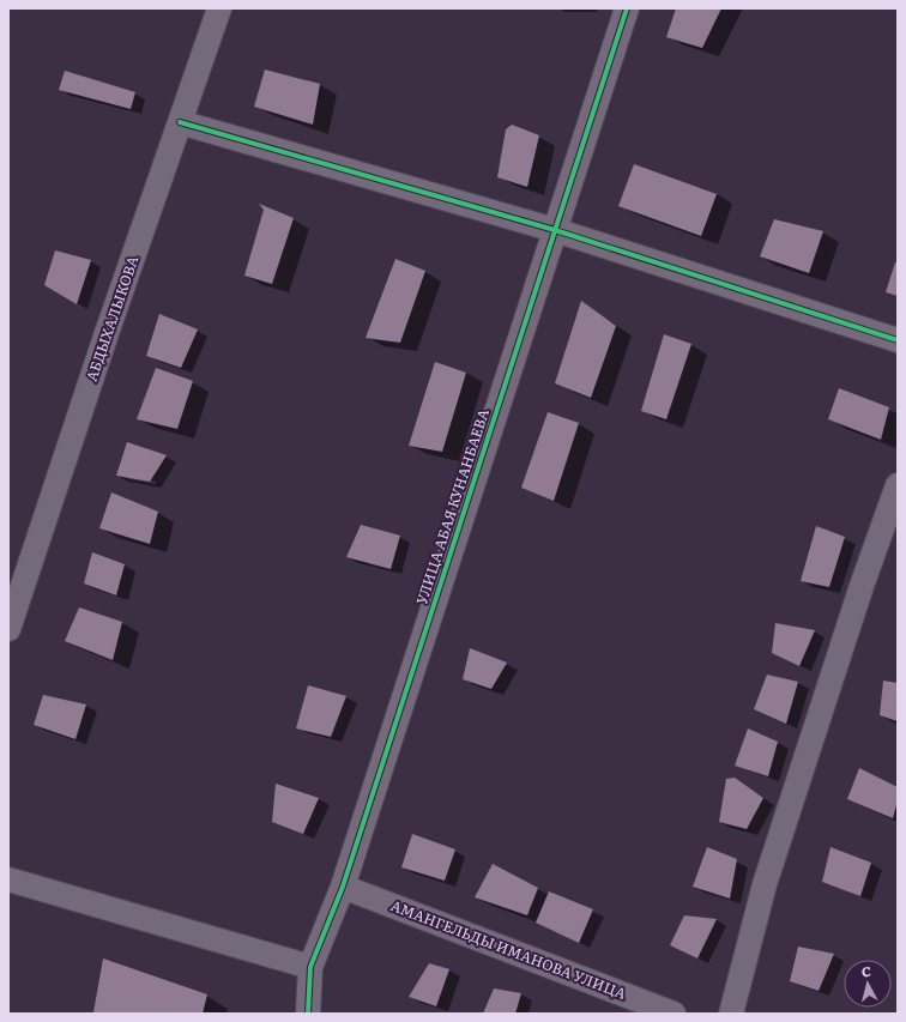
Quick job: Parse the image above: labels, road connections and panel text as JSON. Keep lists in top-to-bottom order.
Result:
{
  "streets": {
    "street": ["АБДЫХАЛЫКОВА", "УЛИЦА АБАЯ КУНАНБАЕВА", "АМАНГЕЛЬДЫ ИМАНОВА УЛИЦА"]
  },
  "crossings": [
    ["УЛИЦА АБАЯ КУНАНБАЕВА", "АМАНГЕЛЬДЫ ИМАНОВА УЛИЦА"]
  ],
  "north": "top"
}
